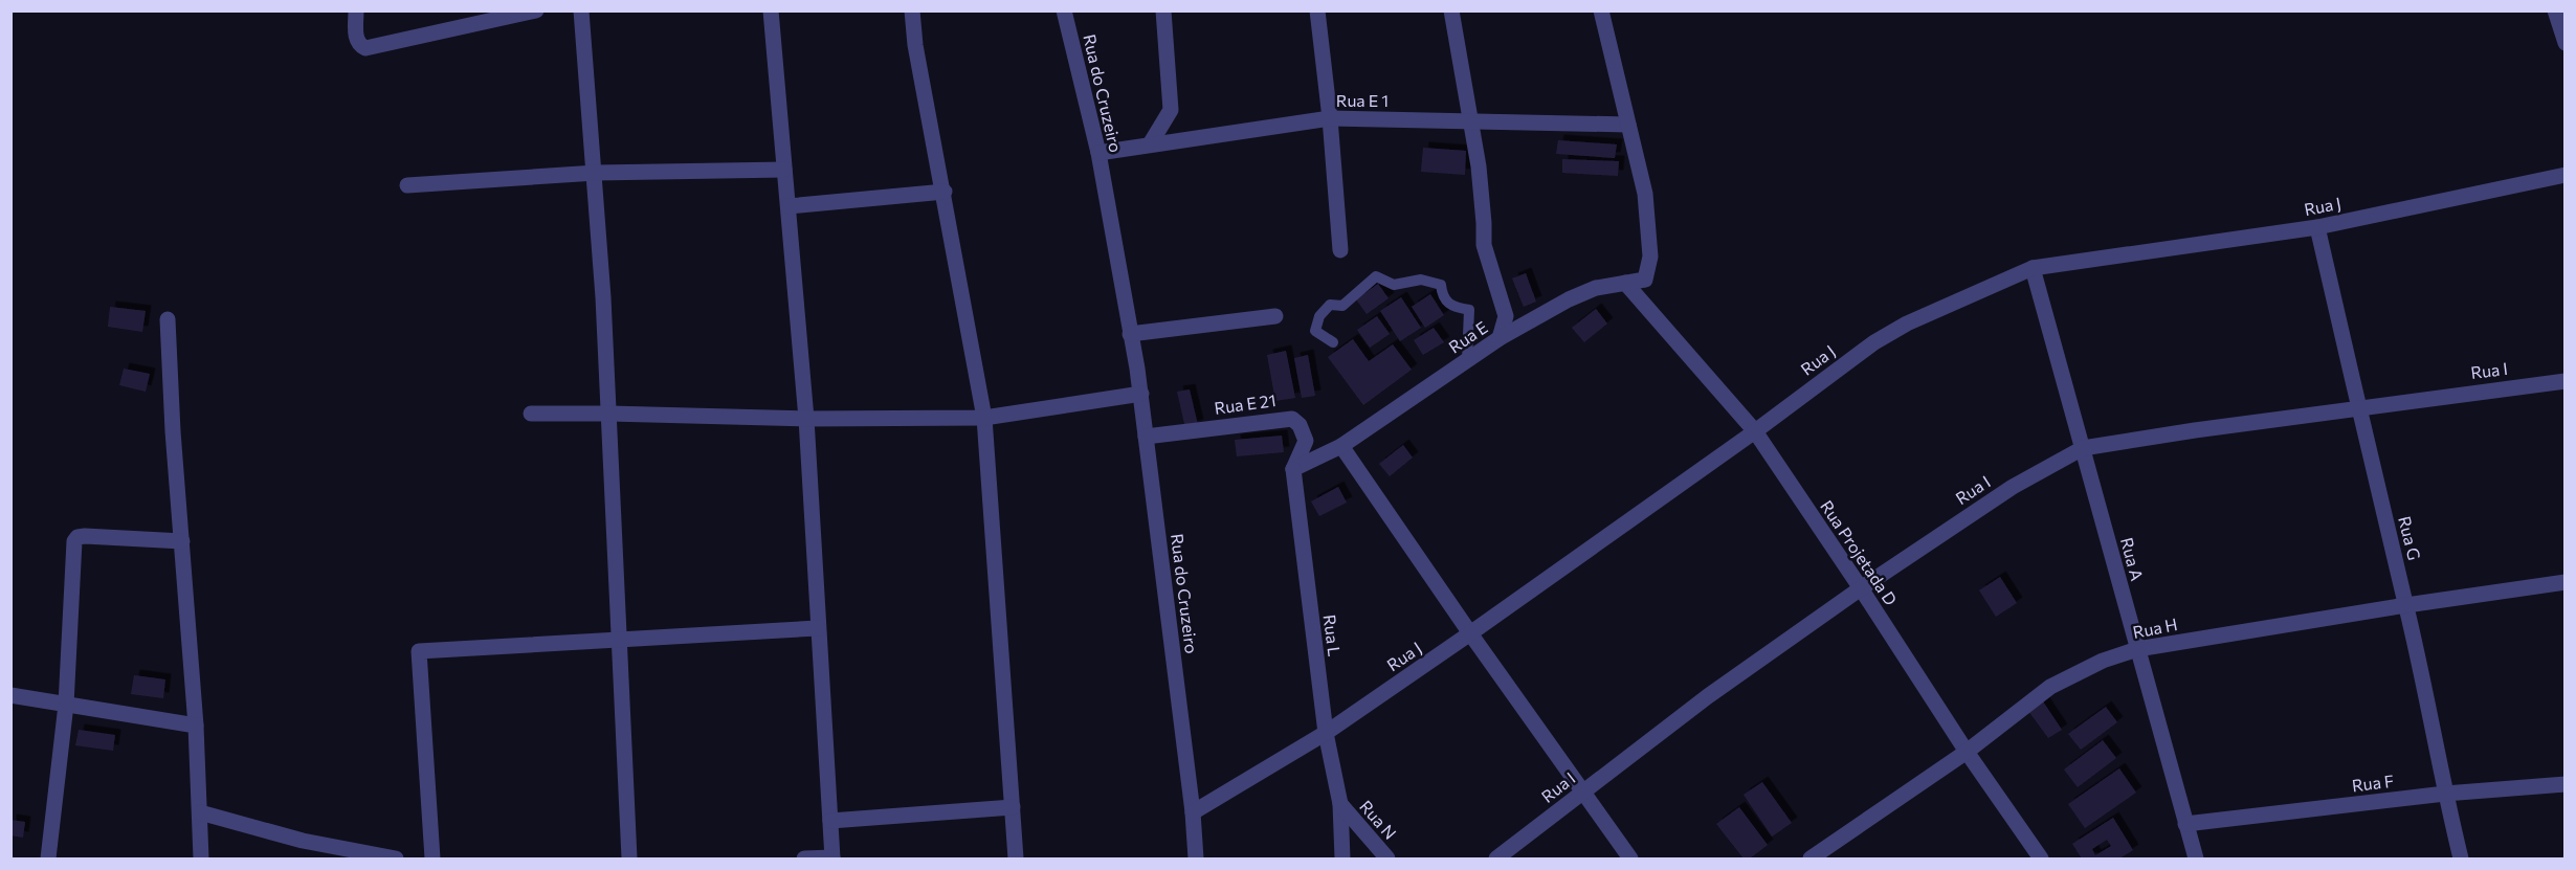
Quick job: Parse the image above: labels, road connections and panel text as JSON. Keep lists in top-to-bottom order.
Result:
{
  "streets": {
    "street": [
      "Rua do Cruzeiro",
      "Rua E 1",
      "Rua J",
      "Rua E",
      "Rua I",
      "Rua E 21",
      "Rua G",
      "Rua Projetada D",
      "Rua A",
      "Rua H",
      "Rua L",
      "Rua F",
      "Rua N"
    ]
  },
  "crossings": [
    ["Rua do Cruzeiro", "Rua E 1"],
    ["Rua do Cruzeiro", "Rua J"],
    ["Rua do Cruzeiro", "Rua E 21"],
    ["Rua J", "Rua G"],
    ["Rua J", "Rua Projetada D"],
    ["Rua J", "Rua A"],
    ["Rua J", "Rua L"],
    ["Rua E", "Rua Projetada D"],
    ["Rua I", "Rua G"],
    ["Rua I", "Rua Projetada D"],
    ["Rua I", "Rua A"],
    ["Rua E 21", "Rua L"],
    ["Rua G", "Rua H"],
    ["Rua G", "Rua F"],
    ["Rua Projetada D", "Rua H"],
    ["Rua A", "Rua H"],
    ["Rua A", "Rua F"],
    ["Rua L", "Rua N"]
  ]
}
